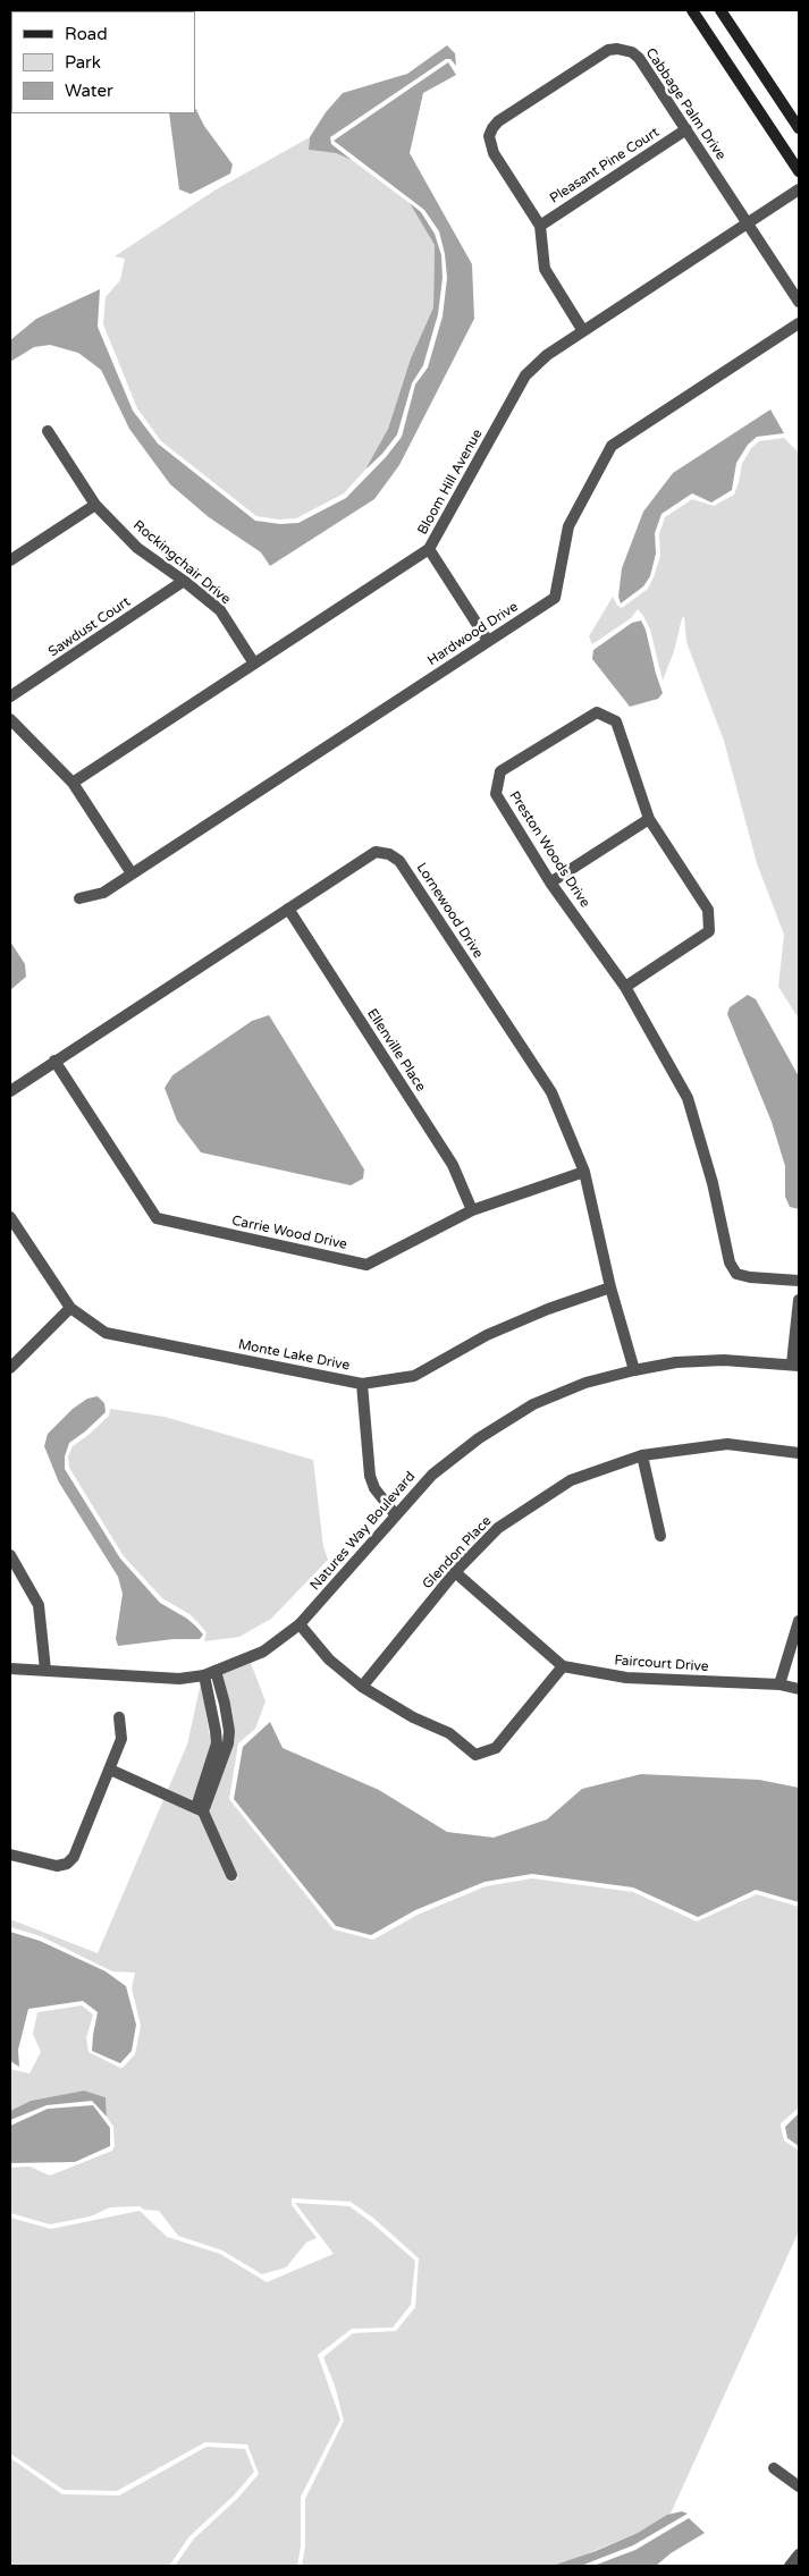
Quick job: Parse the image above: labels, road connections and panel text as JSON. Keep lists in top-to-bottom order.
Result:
{
  "streets": {
    "street": [
      "Cabbage Palm Drive",
      "Pleasant Pine Court",
      "Bloom Hill Avenue",
      "Rockingchair Drive",
      "Sawdust Court",
      "Hardwood Drive",
      "Preston Woods Drive",
      "Lornewood Drive",
      "Ellenville Place",
      "Carrie Wood Drive",
      "Monte Lake Drive",
      "Natures Way Boulevard",
      "Glendon Place",
      "Faircourt Drive"
    ]
  },
  "crossings": [
    ["Cabbage Palm Drive", "Pleasant Pine Court"],
    ["Cabbage Palm Drive", "Bloom Hill Avenue"],
    ["Bloom Hill Avenue", "Rockingchair Drive"],
    ["Rockingchair Drive", "Sawdust Court"],
    ["Lornewood Drive", "Ellenville Place"],
    ["Lornewood Drive", "Carrie Wood Drive"],
    ["Lornewood Drive", "Monte Lake Drive"],
    ["Lornewood Drive", "Natures Way Boulevard"],
    ["Ellenville Place", "Carrie Wood Drive"]
  ],
  "legend": ["Road", "Park", "Water"]
}
